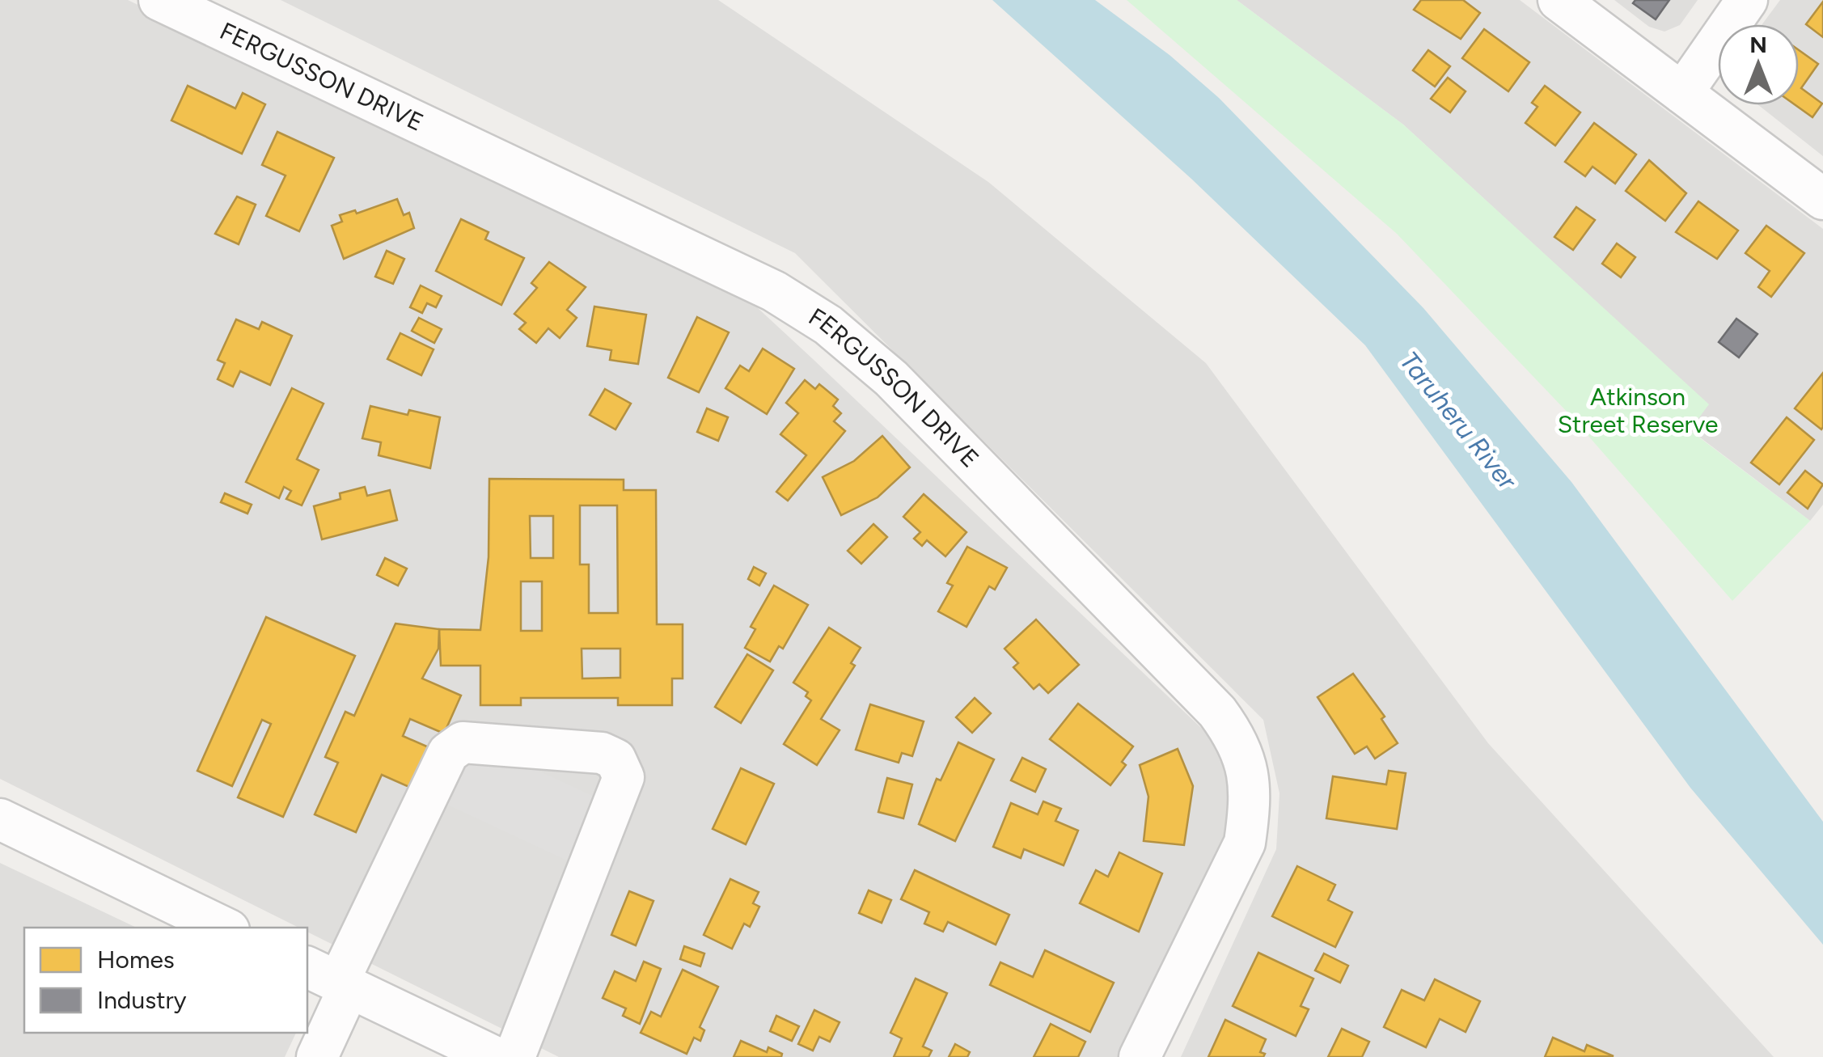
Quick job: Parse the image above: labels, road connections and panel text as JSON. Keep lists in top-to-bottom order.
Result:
{
  "streets": {
    "street": ["FERGUSSON DRIVE"]
  },
  "water": ["Taruheru River"],
  "parks": ["Atkinson Street Reserve"],
  "legend": ["Homes", "Industry"],
  "north": "top"
}
